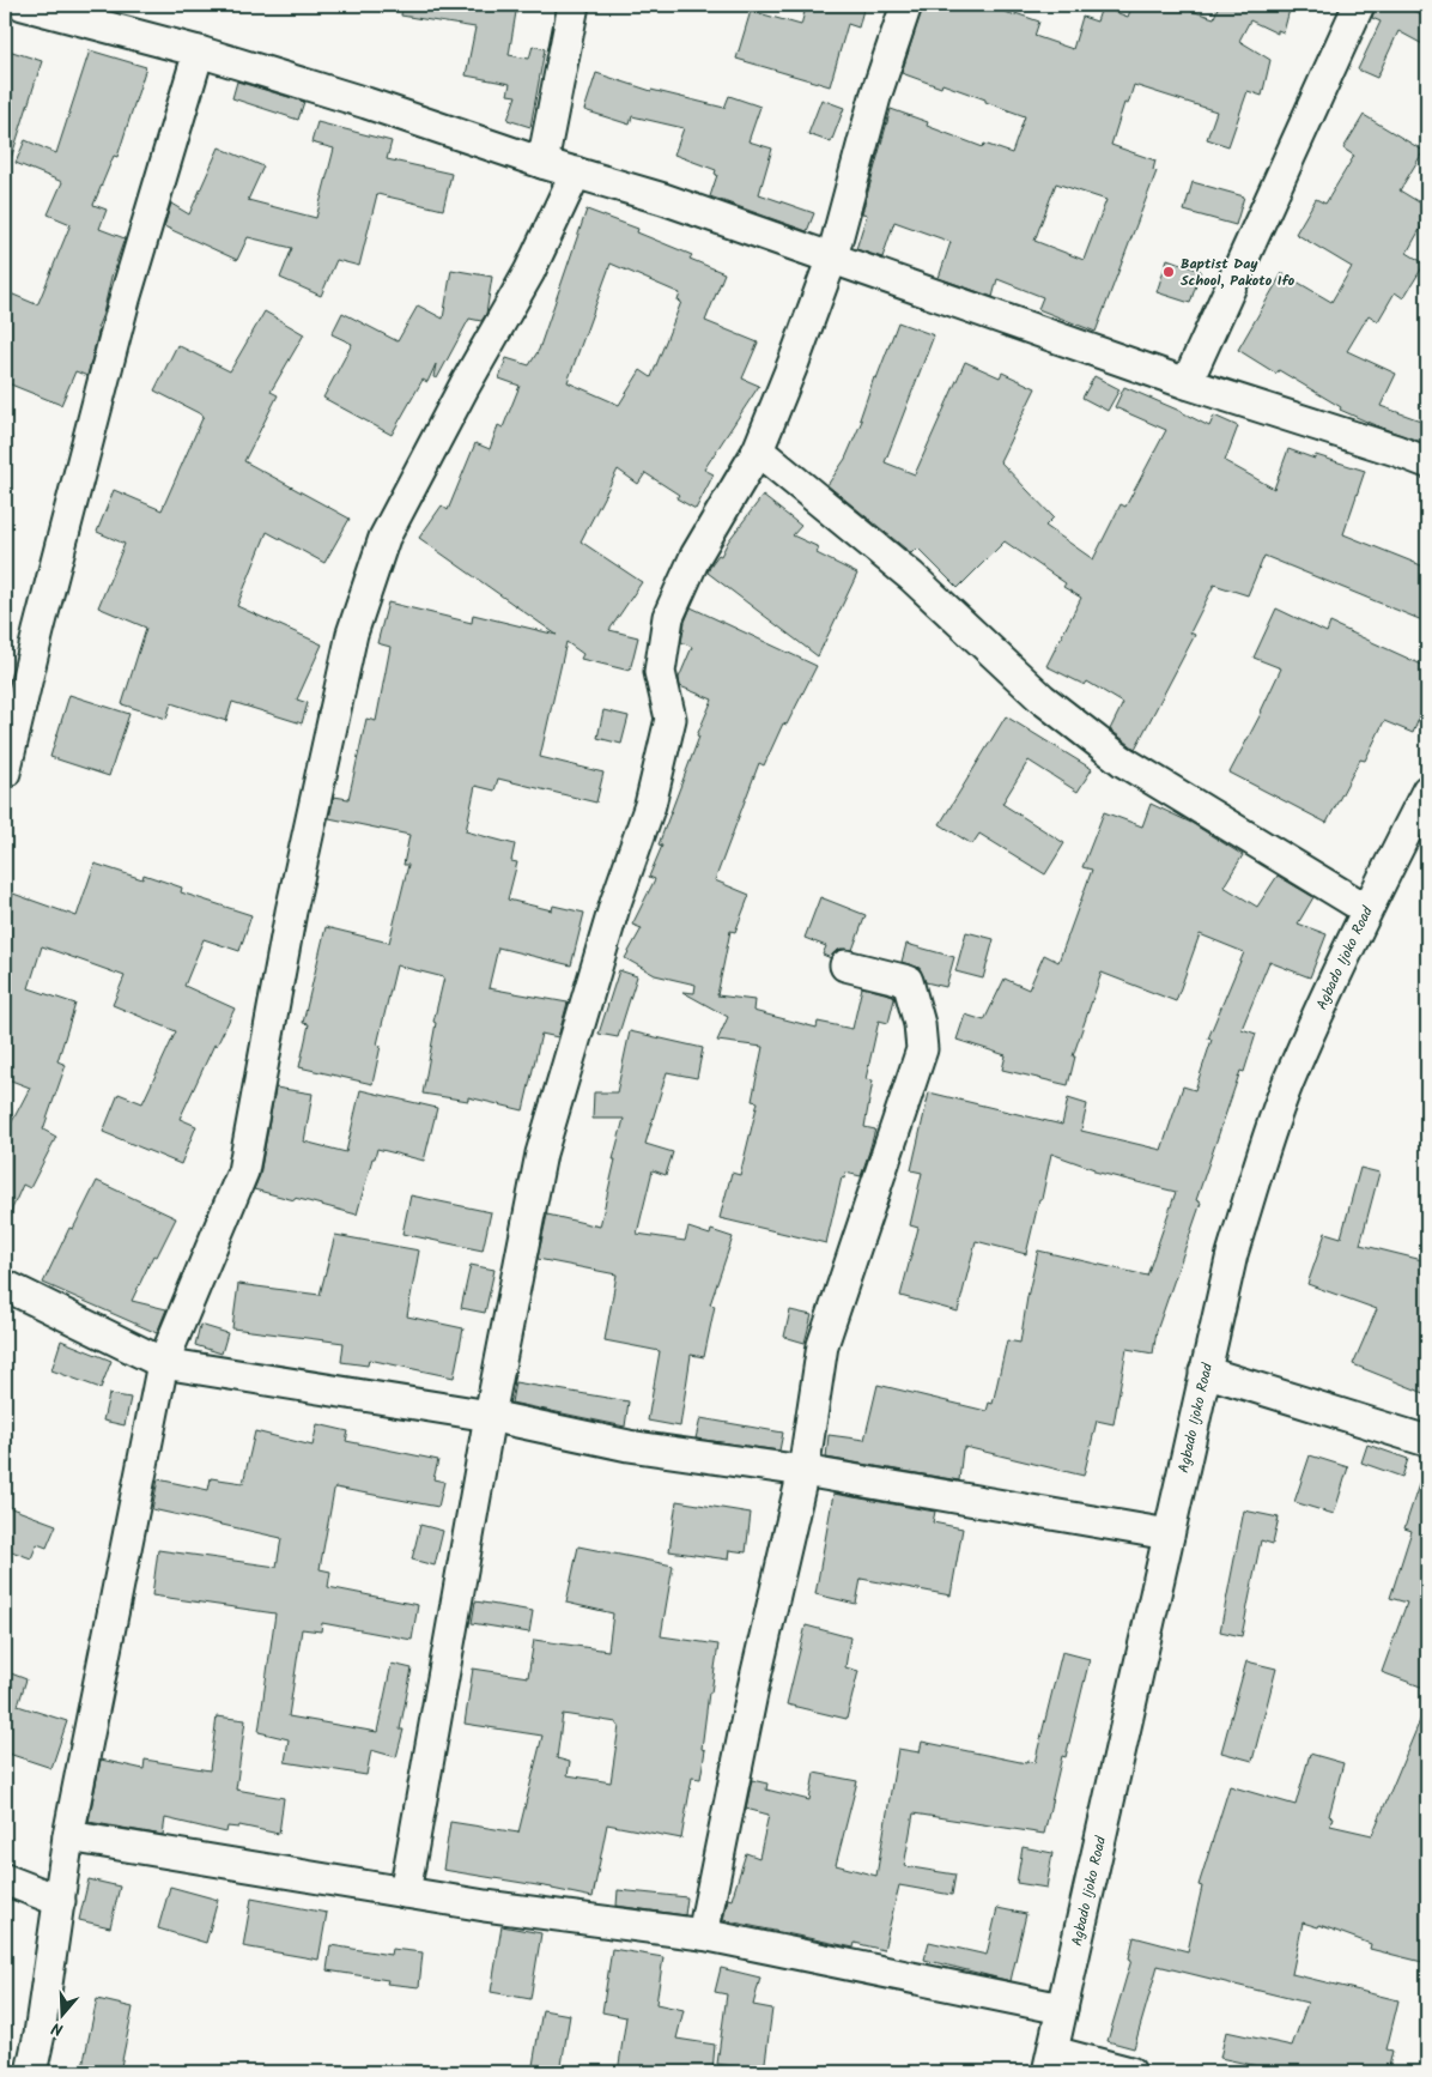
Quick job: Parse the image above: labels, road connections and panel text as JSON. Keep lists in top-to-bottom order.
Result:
{
  "streets": {
    "street": ["Agbado Ijoko Road"]
  },
  "places": ["Baptist Day School, Pakoto Ifo"],
  "north": "bottom"
}
